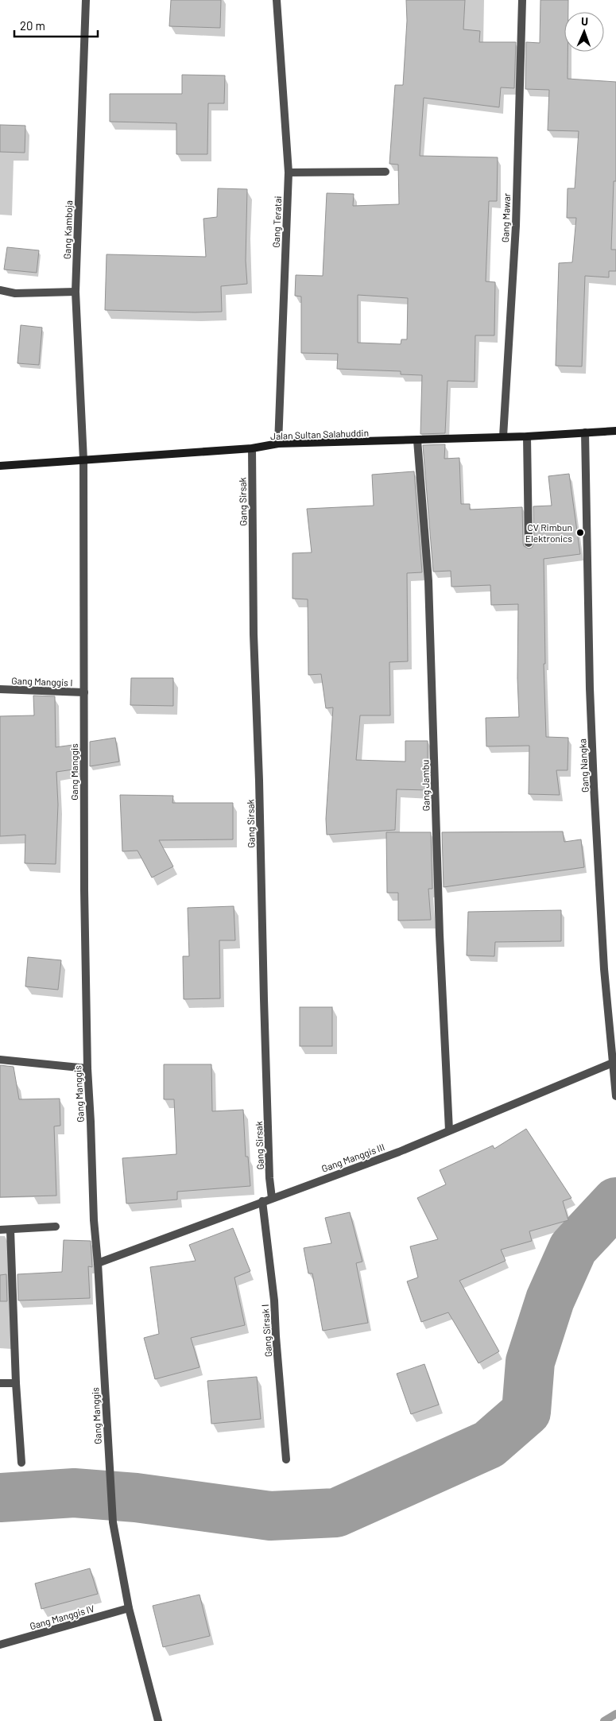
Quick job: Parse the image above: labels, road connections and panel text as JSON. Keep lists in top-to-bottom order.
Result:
{
  "streets": {
    "main road": ["Jalan Sultan Salahuddin"],
    "street": [
      "Gang Mawar",
      "Gang Teratai",
      "Gang Kamboja",
      "Gang Sirsak",
      "Gang Manggis I",
      "Gang Nangka",
      "Gang Manggis",
      "Gang Jambu",
      "Gang Manggis III",
      "Gang Sirsak I",
      "Gang Manggis IV"
    ]
  },
  "crossings": [
    ["Gang Mawar", "Jalan Sultan Salahuddin"],
    ["Gang Teratai", "Jalan Sultan Salahuddin"],
    ["Gang Kamboja", "Jalan Sultan Salahuddin"],
    ["Gang Kamboja", "Gang Manggis"],
    ["Jalan Sultan Salahuddin", "Gang Sirsak"],
    ["Jalan Sultan Salahuddin", "Gang Nangka"],
    ["Jalan Sultan Salahuddin", "Gang Manggis"],
    ["Jalan Sultan Salahuddin", "Gang Jambu"],
    ["Gang Sirsak", "Gang Manggis III"],
    ["Gang Manggis I", "Gang Manggis"],
    ["Gang Nangka", "Gang Manggis III"],
    ["Gang Manggis", "Gang Manggis III"],
    ["Gang Manggis", "Gang Manggis IV"],
    ["Gang Jambu", "Gang Manggis III"],
    ["Gang Manggis III", "Gang Sirsak I"]
  ],
  "places": ["CV Rimbun Elektronics"],
  "scale_bar": "20 m",
  "north": "top"
}
